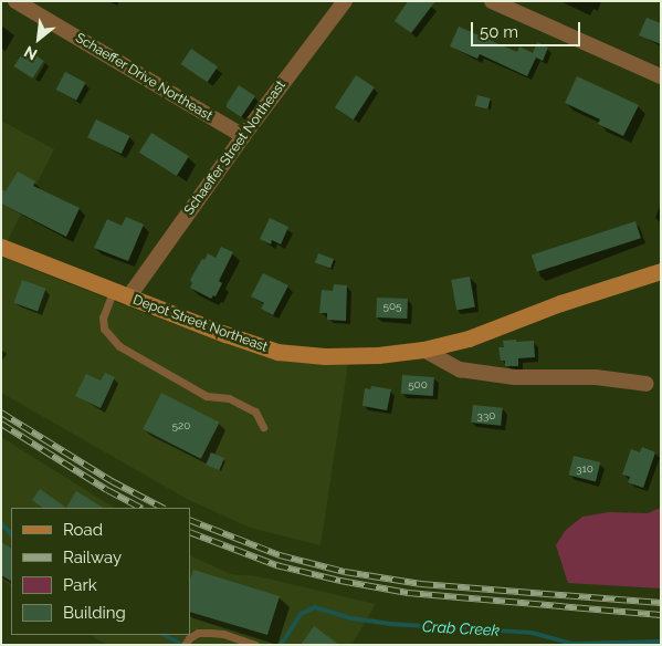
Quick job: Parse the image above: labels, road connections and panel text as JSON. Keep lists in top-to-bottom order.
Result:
{
  "streets": {
    "street": ["Schaeffer Drive Northeast", "Schaeffer Street Northeast", "Depot Street Northeast"]
  },
  "crossings": [
    ["Schaeffer Drive Northeast", "Schaeffer Street Northeast"],
    ["Schaeffer Street Northeast", "Depot Street Northeast"]
  ],
  "water": ["Crab Creek"],
  "house_numbers": [
    "505",
    "500",
    "330",
    "520",
    "310"
  ],
  "legend": [
    "Road",
    "Railway",
    "Park",
    "Building"
  ],
  "scale_bar": "50 m",
  "north": "bottom left"
}
